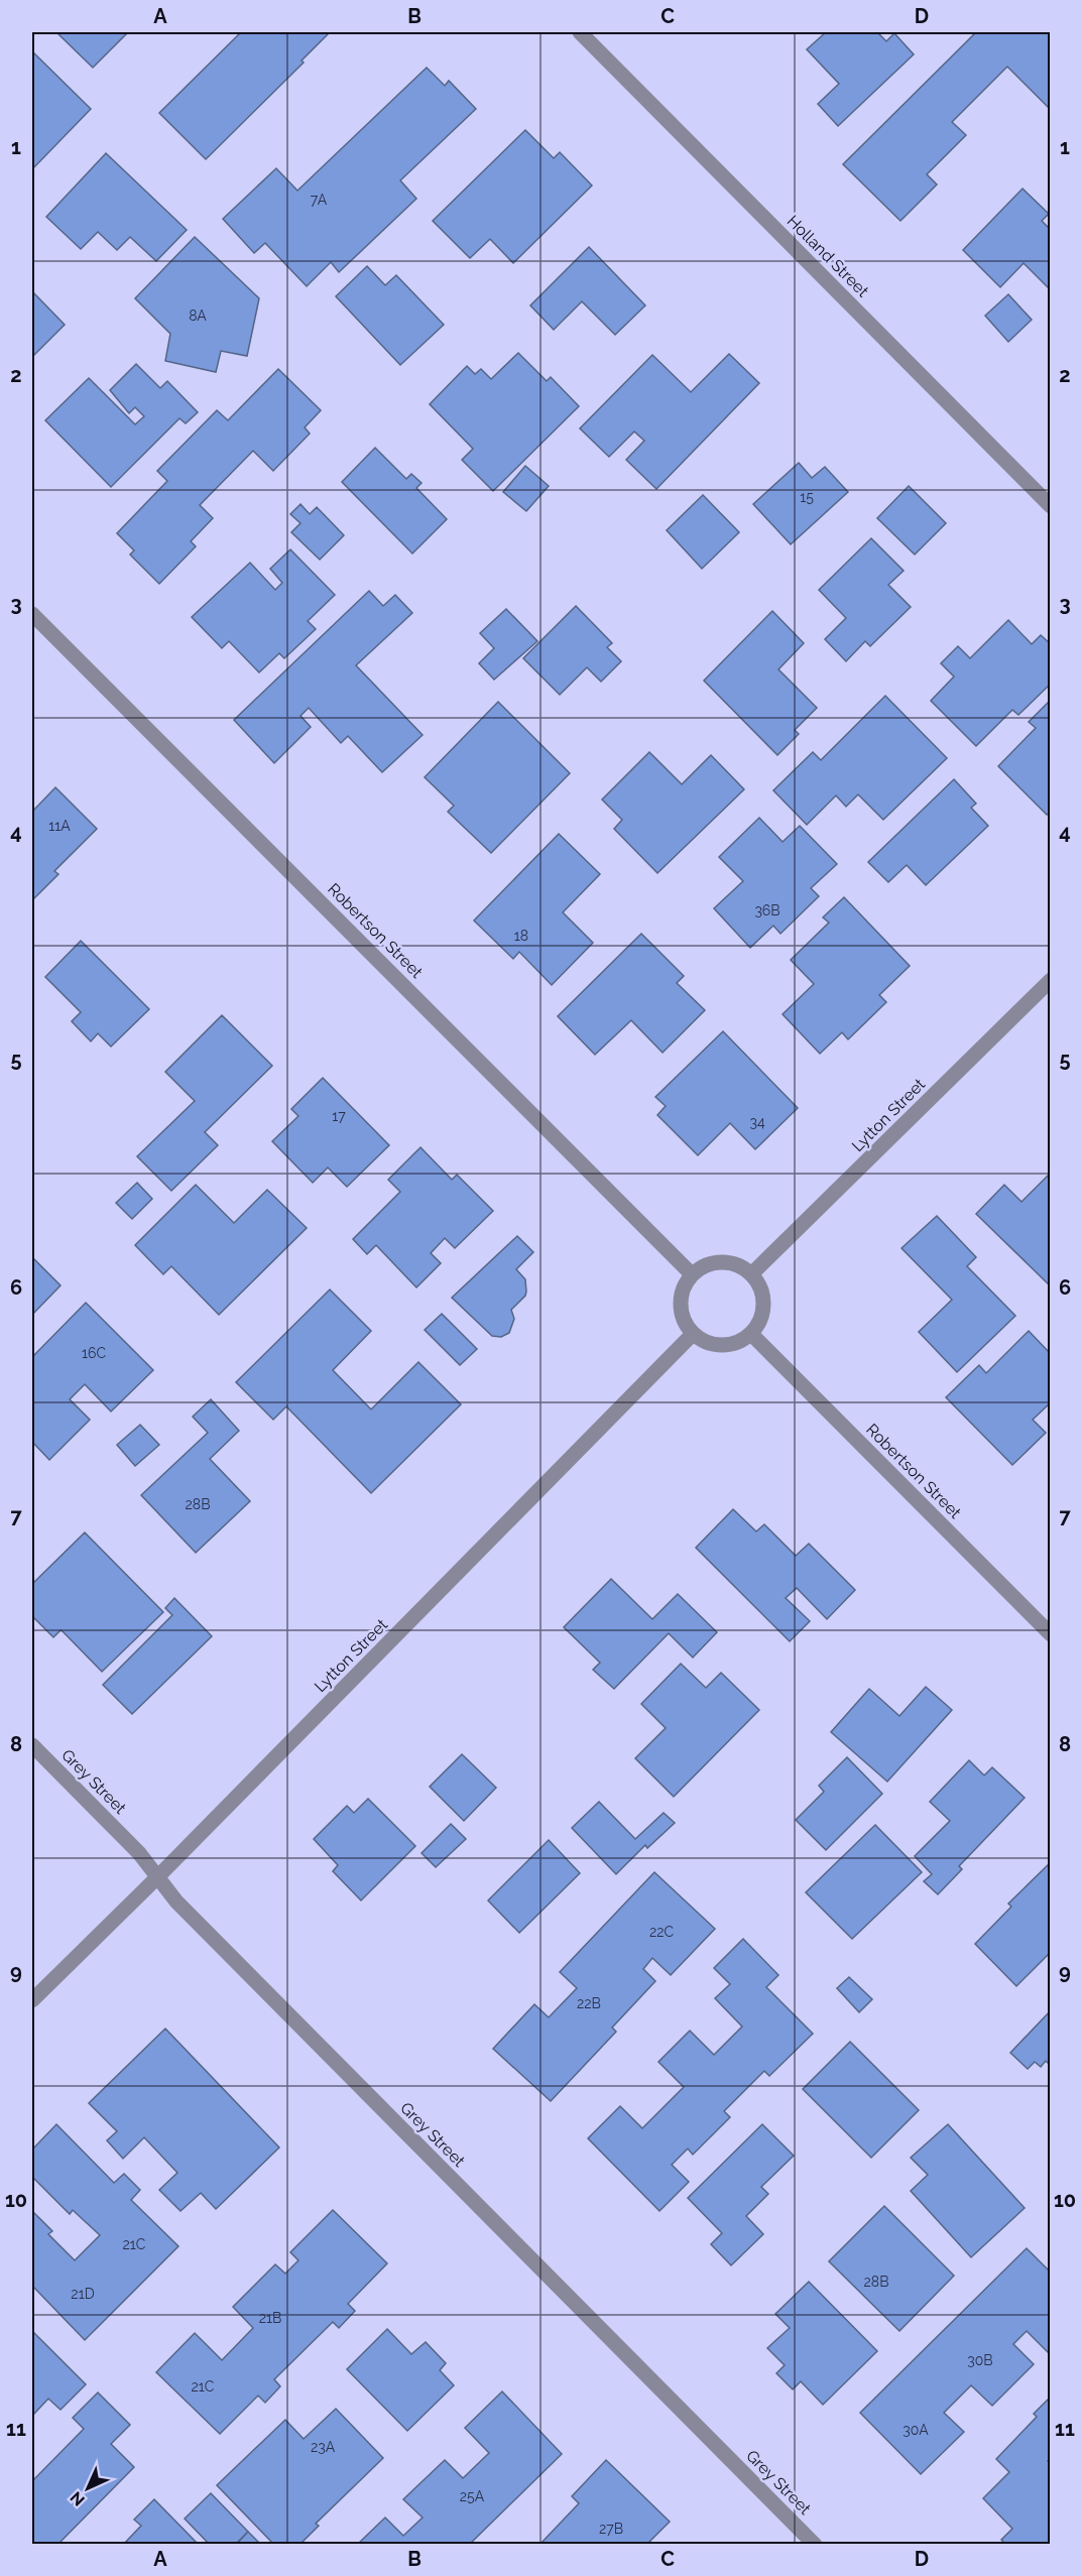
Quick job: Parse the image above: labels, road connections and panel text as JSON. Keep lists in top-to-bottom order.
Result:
{
  "streets": {
    "street": [
      "Holland Street",
      "Robertson Street",
      "Lytton Street",
      "Grey Street"
    ]
  },
  "crossings": [
    ["Robertson Street", "Lytton Street"],
    ["Lytton Street", "Grey Street"]
  ],
  "house_numbers": [
    "7A",
    "8A",
    "15",
    "11A",
    "36B",
    "18",
    "17",
    "34",
    "16C",
    "28B",
    "22C",
    "22B",
    "21C",
    "28B",
    "21D",
    "21B",
    "30B",
    "21C",
    "30A",
    "23A",
    "25A",
    "27B"
  ],
  "north": "bottom left",
  "grid": {
    "columns": [
      "A",
      "B",
      "C",
      "D"
    ],
    "rows": [
      "1",
      "2",
      "3",
      "4",
      "5",
      "6",
      "7",
      "8",
      "9",
      "10",
      "11"
    ]
  }
}
